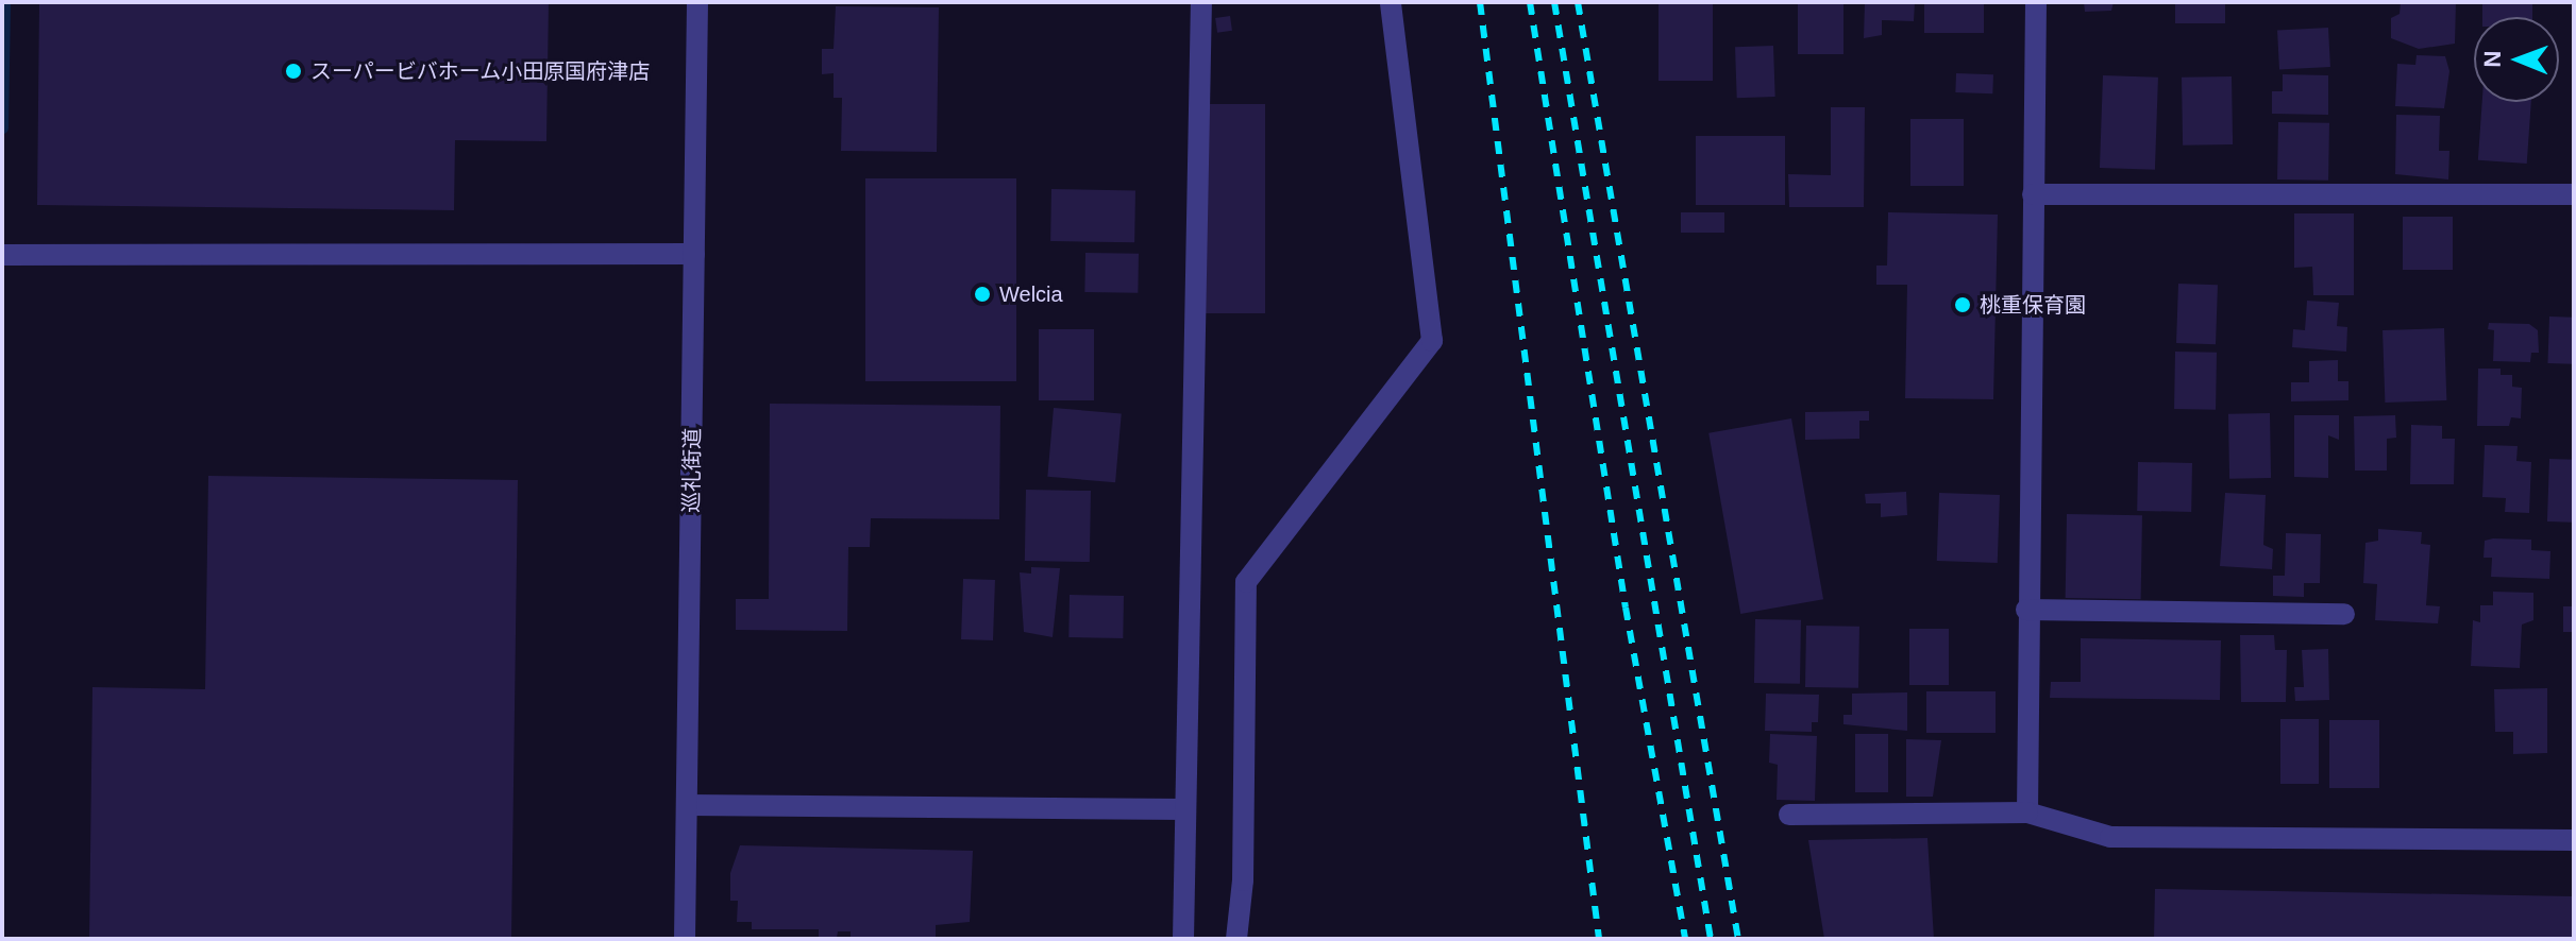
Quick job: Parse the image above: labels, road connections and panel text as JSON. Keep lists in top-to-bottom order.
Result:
{
  "streets": {
    "street": ["巡礼街道"]
  },
  "places": ["スーパービバホーム小田原国府津店", "Welcia", "桃重保育園"],
  "north": "left"
}
